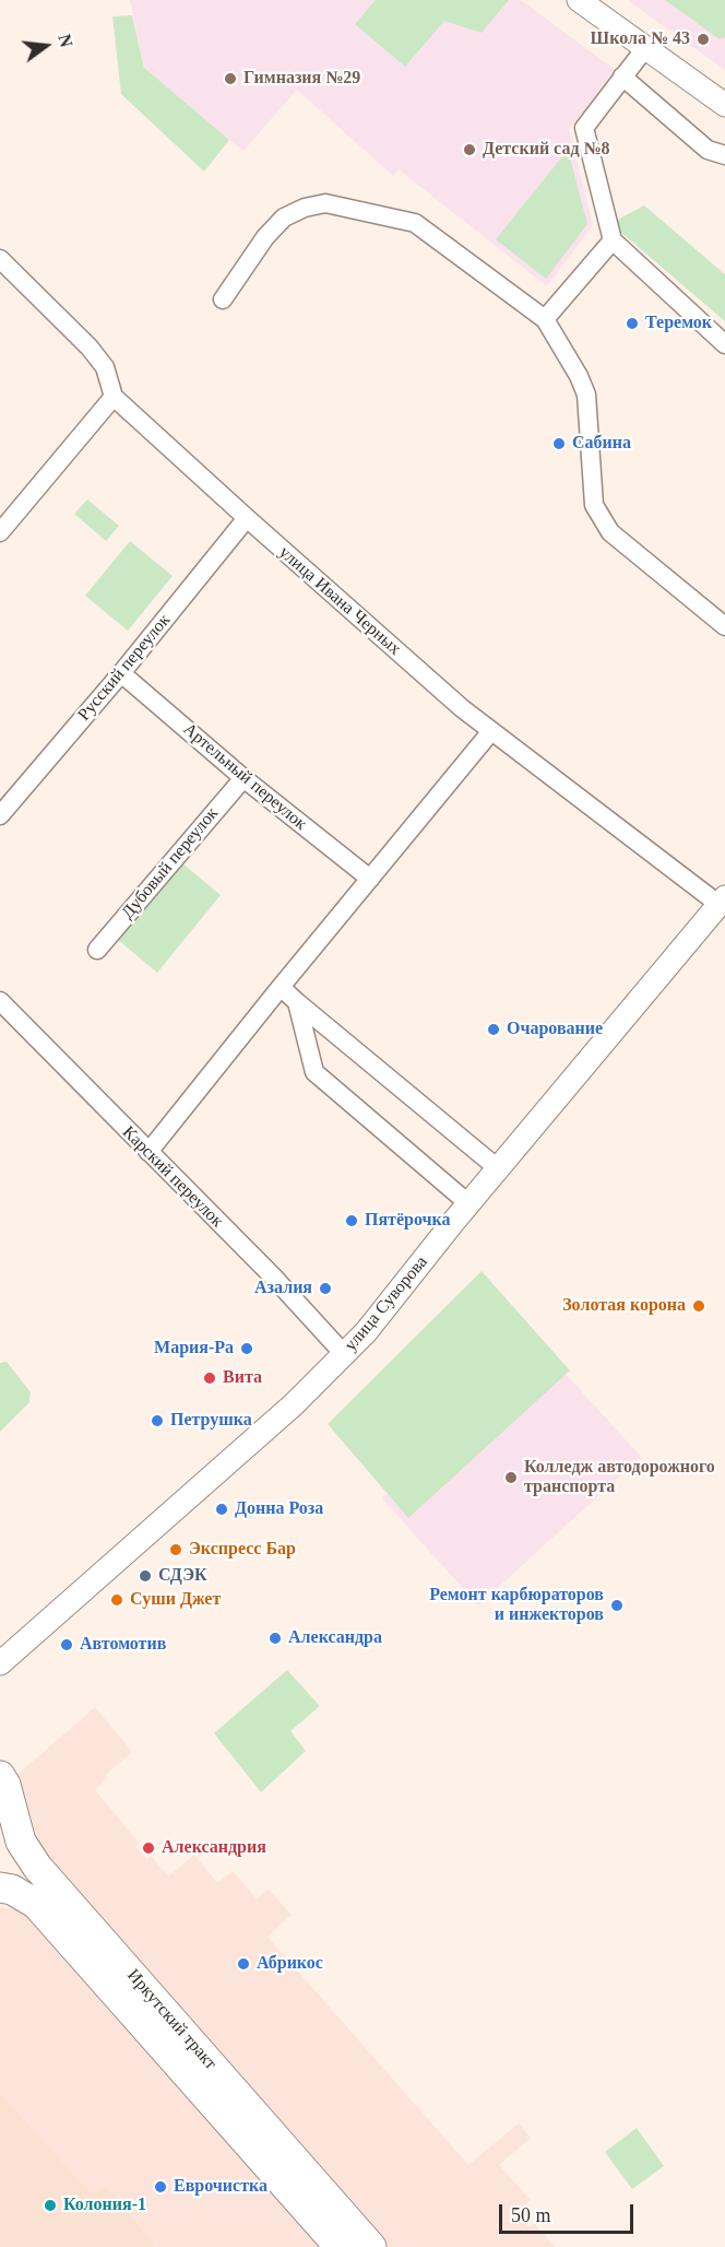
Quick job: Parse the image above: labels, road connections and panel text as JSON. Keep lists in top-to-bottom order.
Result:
{
  "streets": {
    "main road": ["Иркутский тракт"],
    "street": [
      "улица Ивана Черных",
      "Русский переулок",
      "Артельный переулок",
      "Дубовый переулок",
      "Карский переулок",
      "улица Суворова"
    ]
  },
  "crossings": [
    ["улица Ивана Черных", "Русский переулок"],
    ["улица Ивана Черных", "улица Суворова"],
    ["Русский переулок", "Артельный переулок"],
    ["Артельный переулок", "Дубовый переулок"],
    ["Карский переулок", "улица Суворова"]
  ],
  "places": [
    "Школа № 43",
    "Гимназия №29",
    "Детский сад №8",
    "Теремок",
    "Сабина",
    "Очарование",
    "Пятёрочка",
    "Азалия",
    "Золотая корона",
    "Мария-Ра",
    "Вита",
    "Петрушка",
    "Колледж автодорожного транспорта",
    "Донна Роза",
    "Экспресс Бар",
    "СДЭК",
    "Суши Джет",
    "Ремонт карбюраторов и инжекторов",
    "Александра",
    "Автомотив",
    "Александрия",
    "Абрикос",
    "Еврочистка",
    "Колония-1"
  ],
  "scale_bar": "50 m",
  "north": "right"
}
